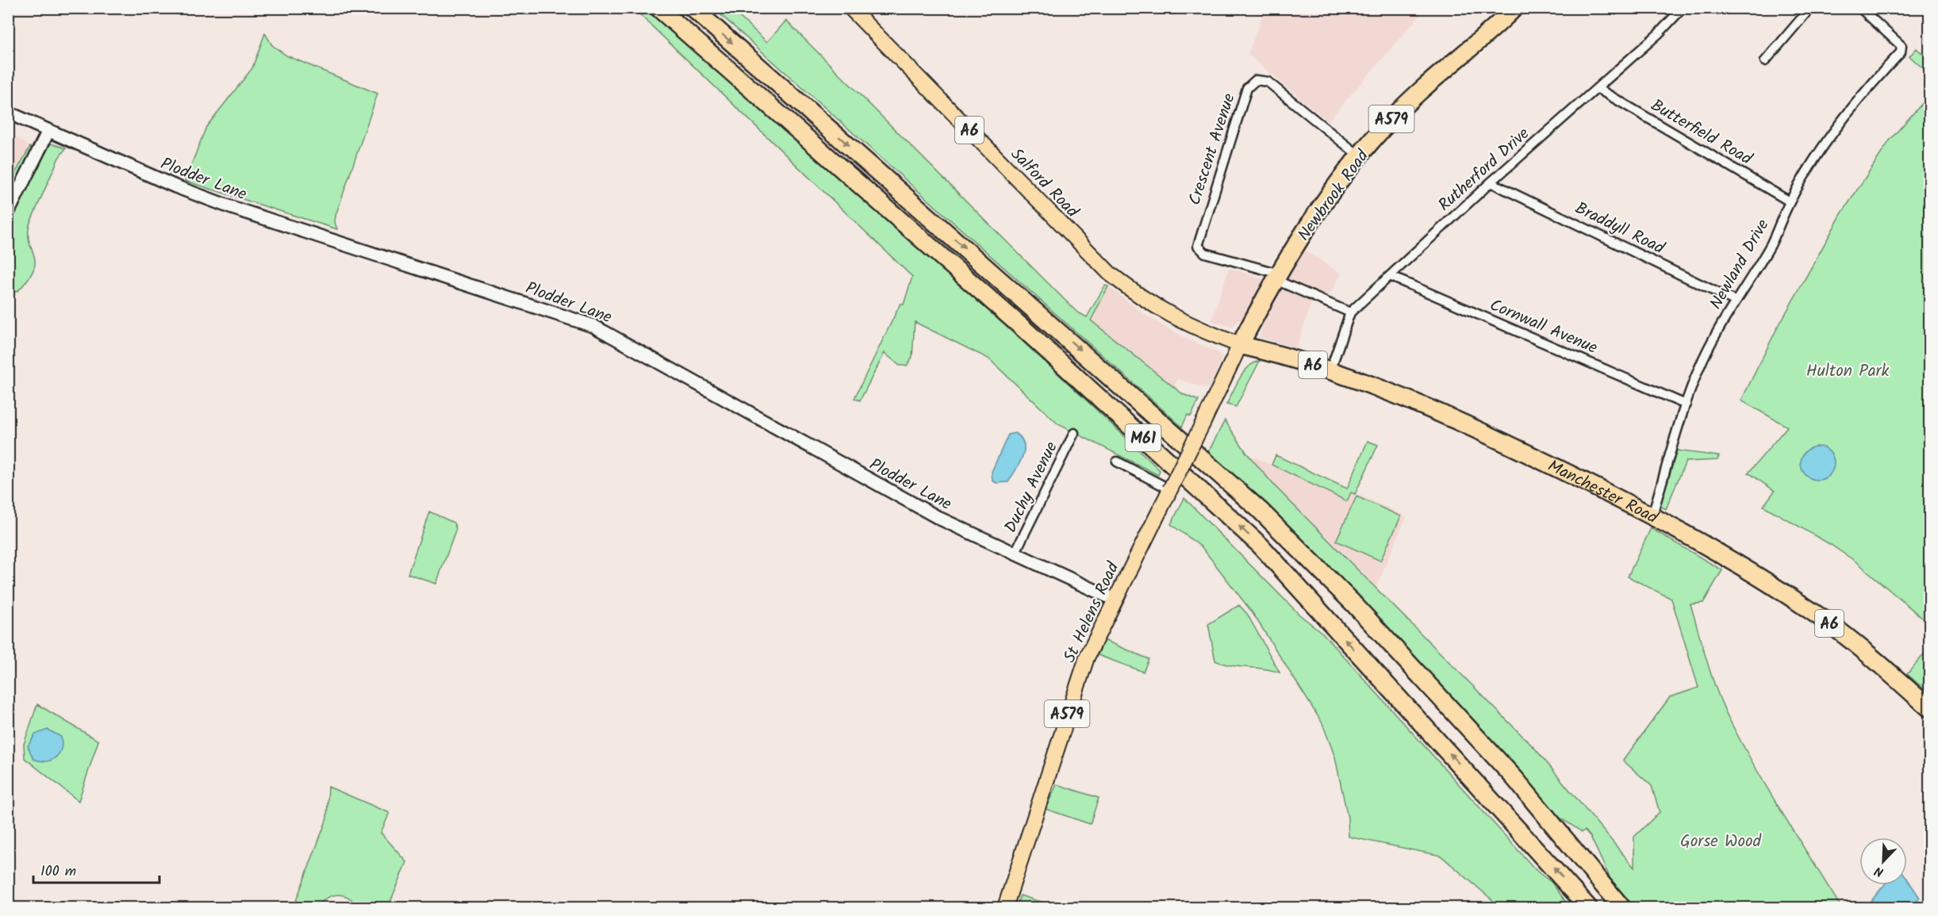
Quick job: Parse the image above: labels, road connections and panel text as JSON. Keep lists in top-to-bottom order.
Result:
{
  "streets": {
    "highway": [
      "A579",
      "A6",
      "Newbrook Road",
      "M61",
      "Manchester Road"
    ],
    "main road": ["Plodder Lane", "Salford Road", "St Helens Road"],
    "street": [
      "Butterfield Road",
      "Crescent Avenue",
      "Rutherford Drive",
      "Braddyll Road",
      "Newland Drive",
      "Cornwall Avenue",
      "Duchy Avenue"
    ]
  },
  "crossings": [
    ["Butterfield Road", "Rutherford Drive"],
    ["Butterfield Road", "Newland Drive"],
    ["Crescent Avenue", "Newbrook Road"],
    ["Rutherford Drive", "Braddyll Road"],
    ["Rutherford Drive", "Cornwall Avenue"],
    ["Rutherford Drive", "Manchester Road"],
    ["Plodder Lane", "Duchy Avenue"],
    ["Plodder Lane", "St Helens Road"],
    ["Salford Road", "Newbrook Road"],
    ["Salford Road", "Manchester Road"],
    ["Salford Road", "St Helens Road"],
    ["Newbrook Road", "Manchester Road"],
    ["Newbrook Road", "St Helens Road"],
    ["Braddyll Road", "Newland Drive"],
    ["Newland Drive", "Cornwall Avenue"],
    ["Newland Drive", "Manchester Road"],
    ["Manchester Road", "St Helens Road"]
  ],
  "parks": ["Hulton Park", "Gorse Wood"],
  "scale_bar": "100 m",
  "north": "bottom left"
}
